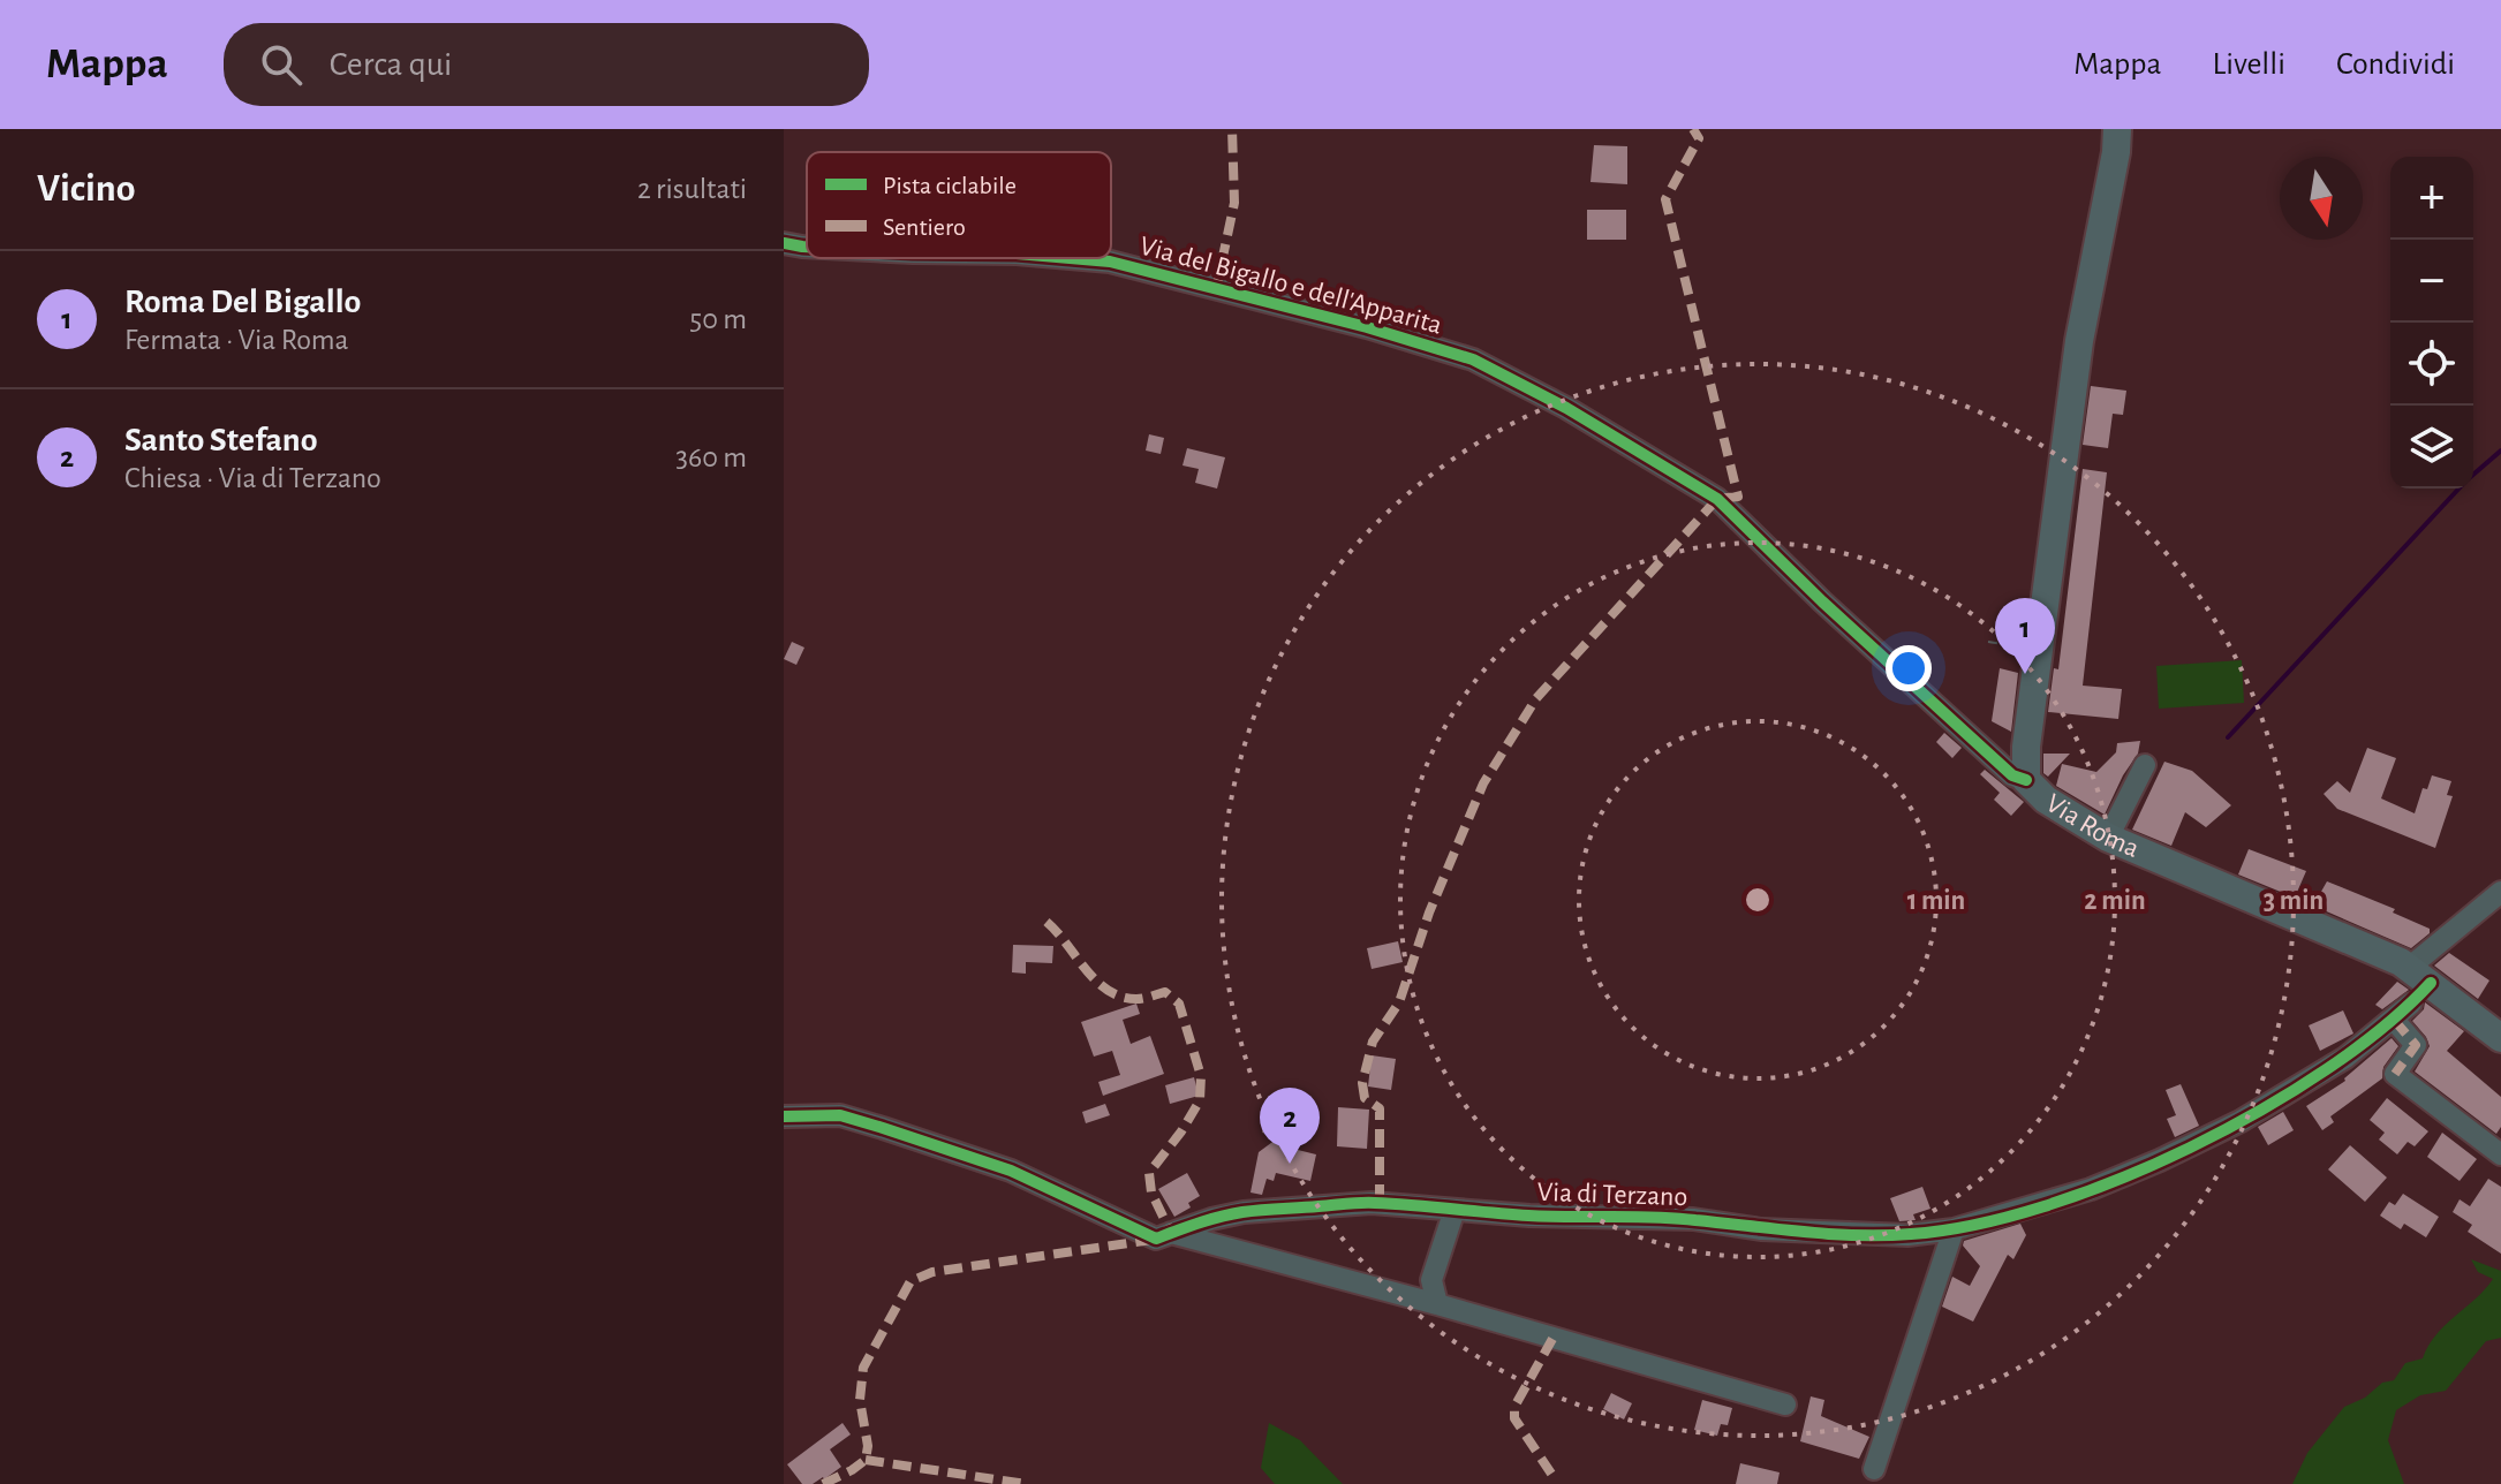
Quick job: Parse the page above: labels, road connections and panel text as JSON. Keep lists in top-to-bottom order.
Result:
{
  "streets": {
    "main road": ["Via Roma"],
    "street": ["Via del Bigallo e dell'Apparita", "Via di Terzano"]
  },
  "crossings": [
    ["Via del Bigallo e dell'Apparita", "Via Roma"],
    ["Via Roma", "Via di Terzano"]
  ],
  "legend": ["Pista ciclabile", "Sentiero"],
  "north": "bottom",
  "page": {
    "header": "Mappa",
    "search": "Cerca qui",
    "nav": ["Mappa", "Livelli", "Condividi"],
    "heading": ["Vicino", "2 risultati"],
    "map_buttons": ["+", "−"],
    "list": [
      {
        "mark": "1",
        "name": "Roma Del Bigallo",
        "note": "Fermata · Via Roma",
        "value": "50 m"
      },
      {
        "mark": "2",
        "name": "Santo Stefano",
        "note": "Chiesa · Via di Terzano",
        "value": "360 m"
      }
    ],
    "pins": ["1", "2"]
  },
  "rings": ["1 min", "2 min", "3 min"]
}
